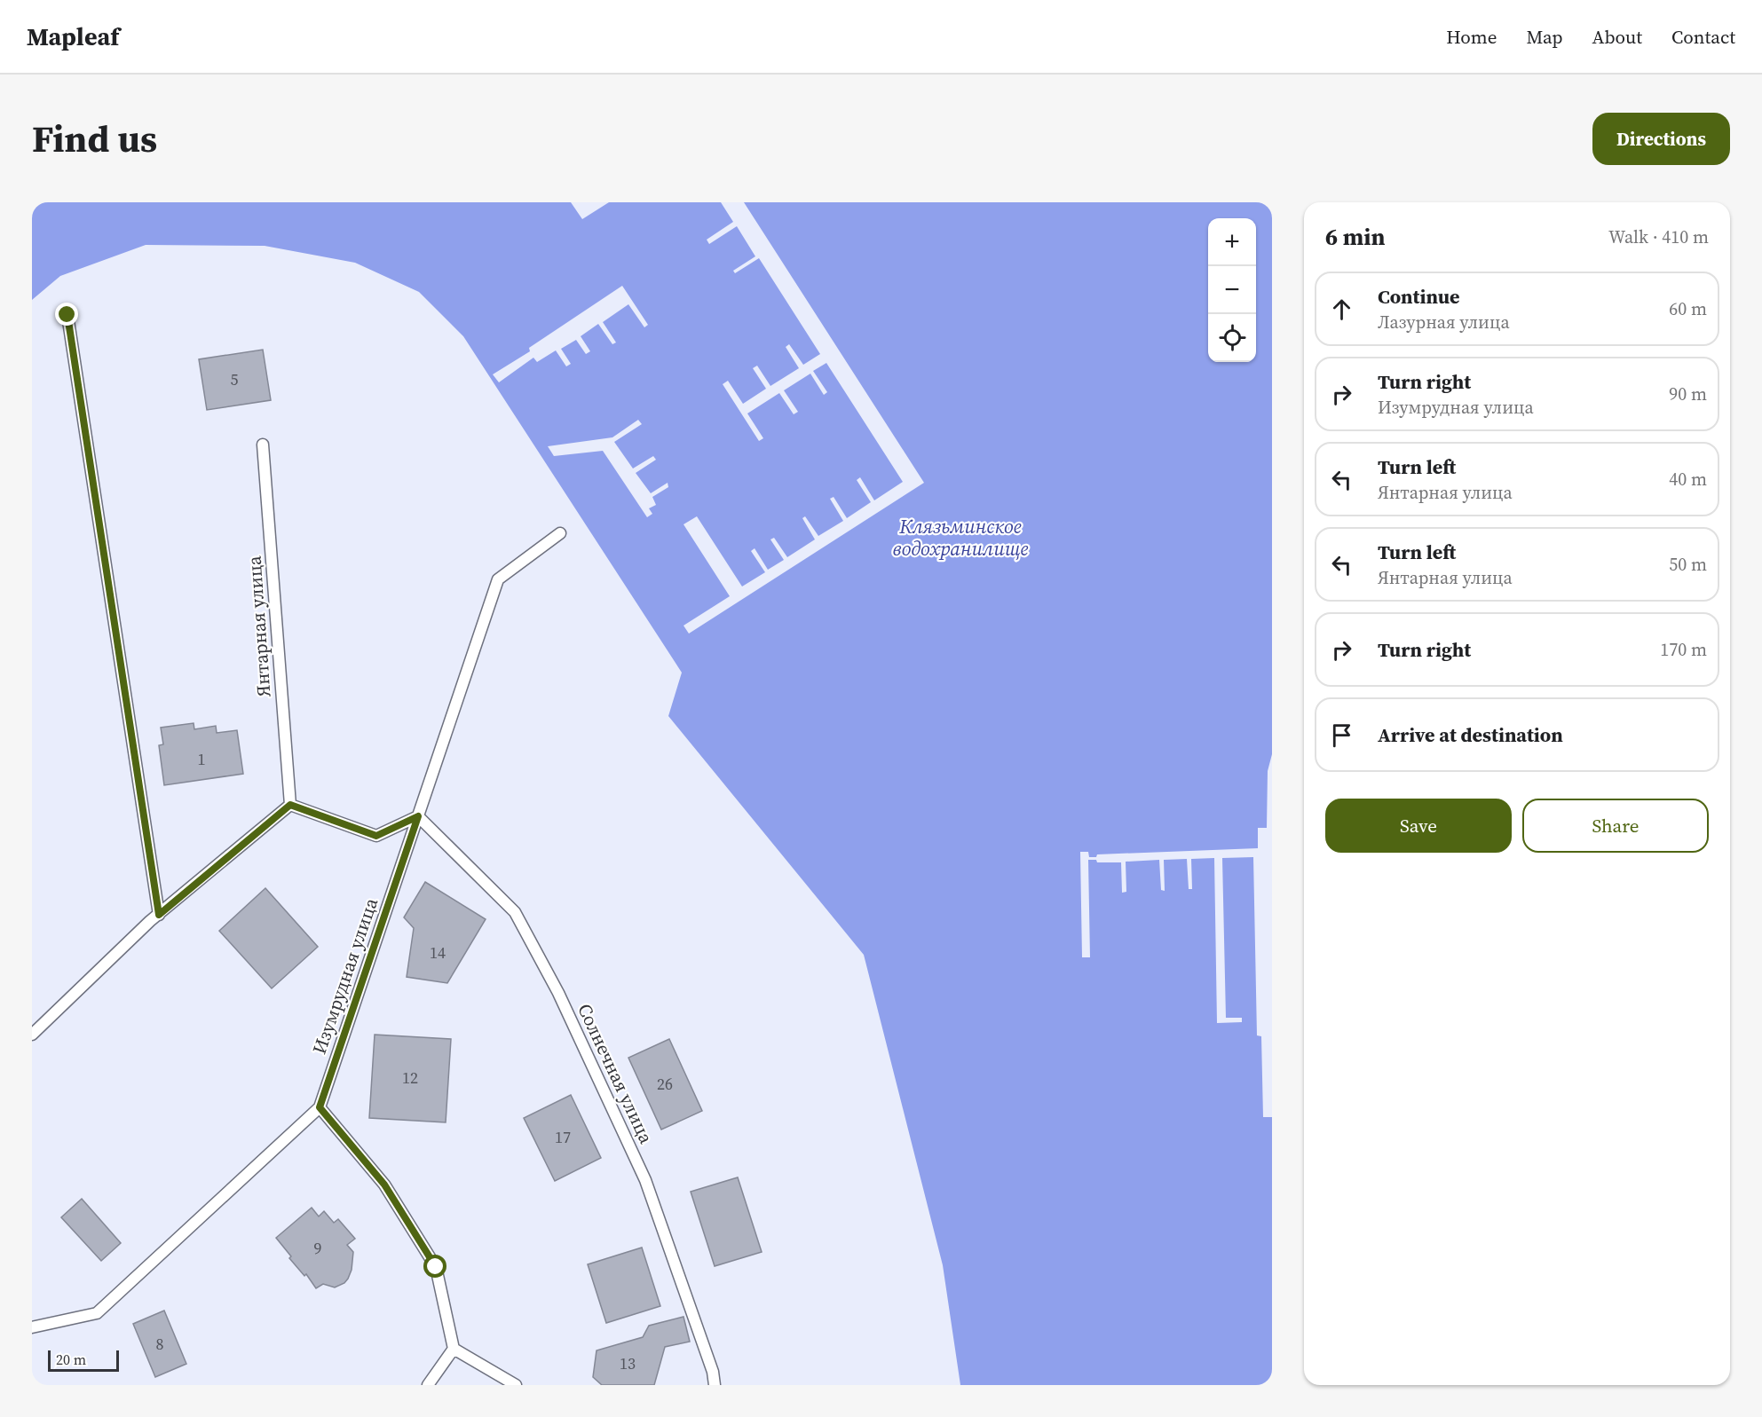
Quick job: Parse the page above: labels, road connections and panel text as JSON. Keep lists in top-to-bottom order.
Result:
{
  "streets": {
    "lane": ["Янтарная улица", "Изумрудная улица", "Солнечная улица"]
  },
  "crossings": [
    ["Изумрудная улица", "Солнечная улица"]
  ],
  "water": ["Клязьминское водохранилище"],
  "house_numbers": [
    "5",
    "1",
    "14",
    "12",
    "26",
    "17",
    "9",
    "8",
    "13"
  ],
  "scale_bar": "20 m",
  "page": {
    "header": "Mapleaf",
    "nav": [
      "Home",
      "Map",
      "About",
      "Contact"
    ],
    "title": "Find us",
    "buttons": [
      "Directions",
      ["Save", "Share"]
    ],
    "heading": ["6 min", "Walk · 410 m"],
    "map_buttons": ["+", "−"],
    "list": [
      ["Continue", "Лазурная улица", "60 m"],
      ["Turn right", "Изумрудная улица", "90 m"],
      ["Turn left", "Янтарная улица", "40 m"],
      ["Turn left", "Янтарная улица", "50 m"],
      ["Turn right", "170 m"],
      "Arrive at destination"
    ],
    "scale": "20 m"
  }
}
